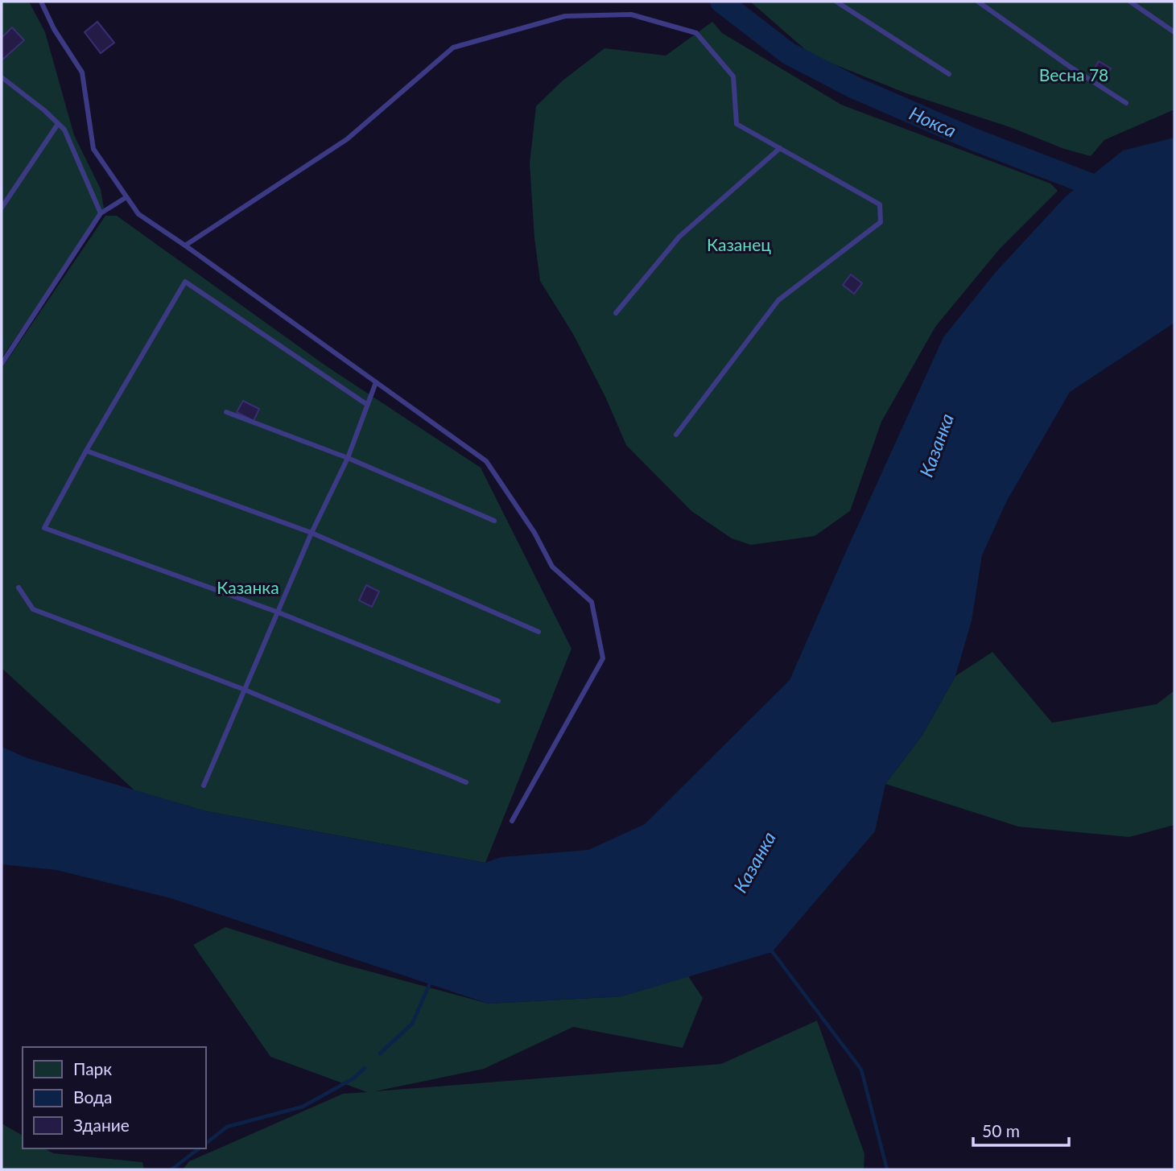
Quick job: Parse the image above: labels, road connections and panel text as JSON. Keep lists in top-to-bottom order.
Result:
{
  "water": ["Нокса", "Казанка"],
  "parks": ["Весна 78", "Казанец", "Казанка"],
  "legend": ["Парк", "Вода", "Здание"],
  "scale_bar": "50 m"
}
